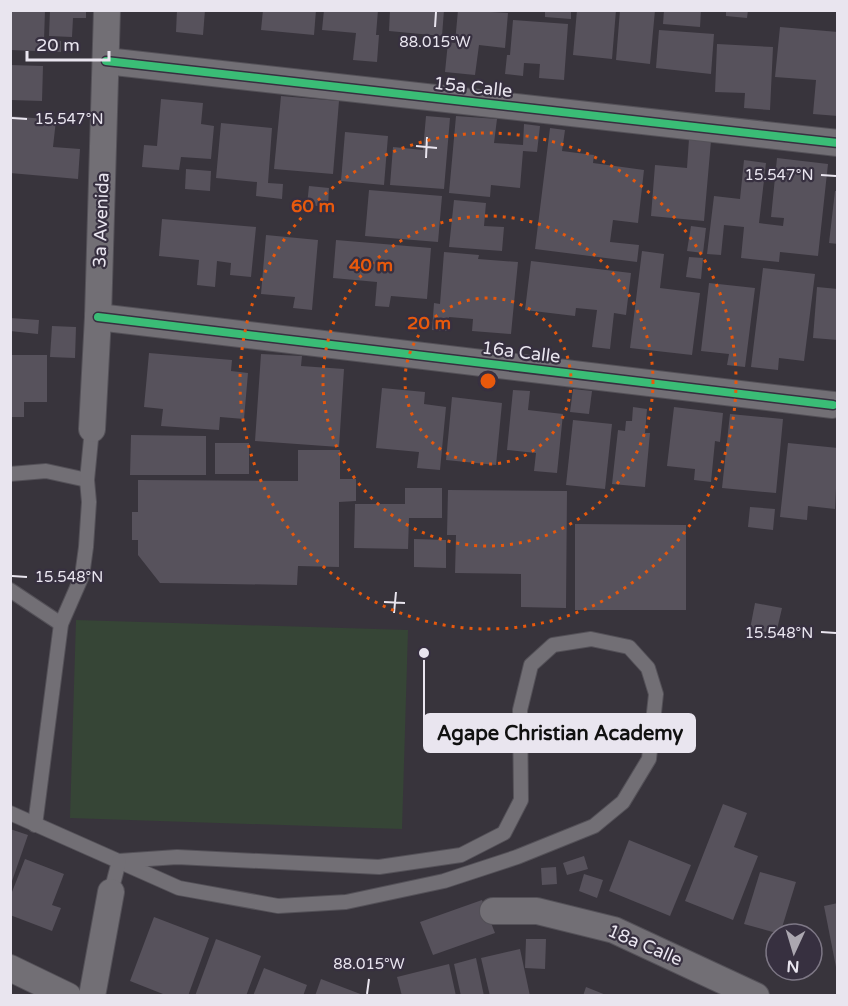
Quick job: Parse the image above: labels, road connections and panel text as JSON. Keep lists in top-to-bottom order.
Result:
{
  "streets": {
    "street": [
      "15a Calle",
      "3a Avenida",
      "16a Calle",
      "18a Calle"
    ]
  },
  "crossings": [
    ["15a Calle", "3a Avenida"],
    ["3a Avenida", "16a Calle"]
  ],
  "places": ["Agape Christian Academy"],
  "scale_bar": "20 m",
  "north": "bottom",
  "coordinates": ["88.015°W", "15.547°N", "15.548°N"],
  "rings": ["60 m", "40 m", "20 m"]
}
